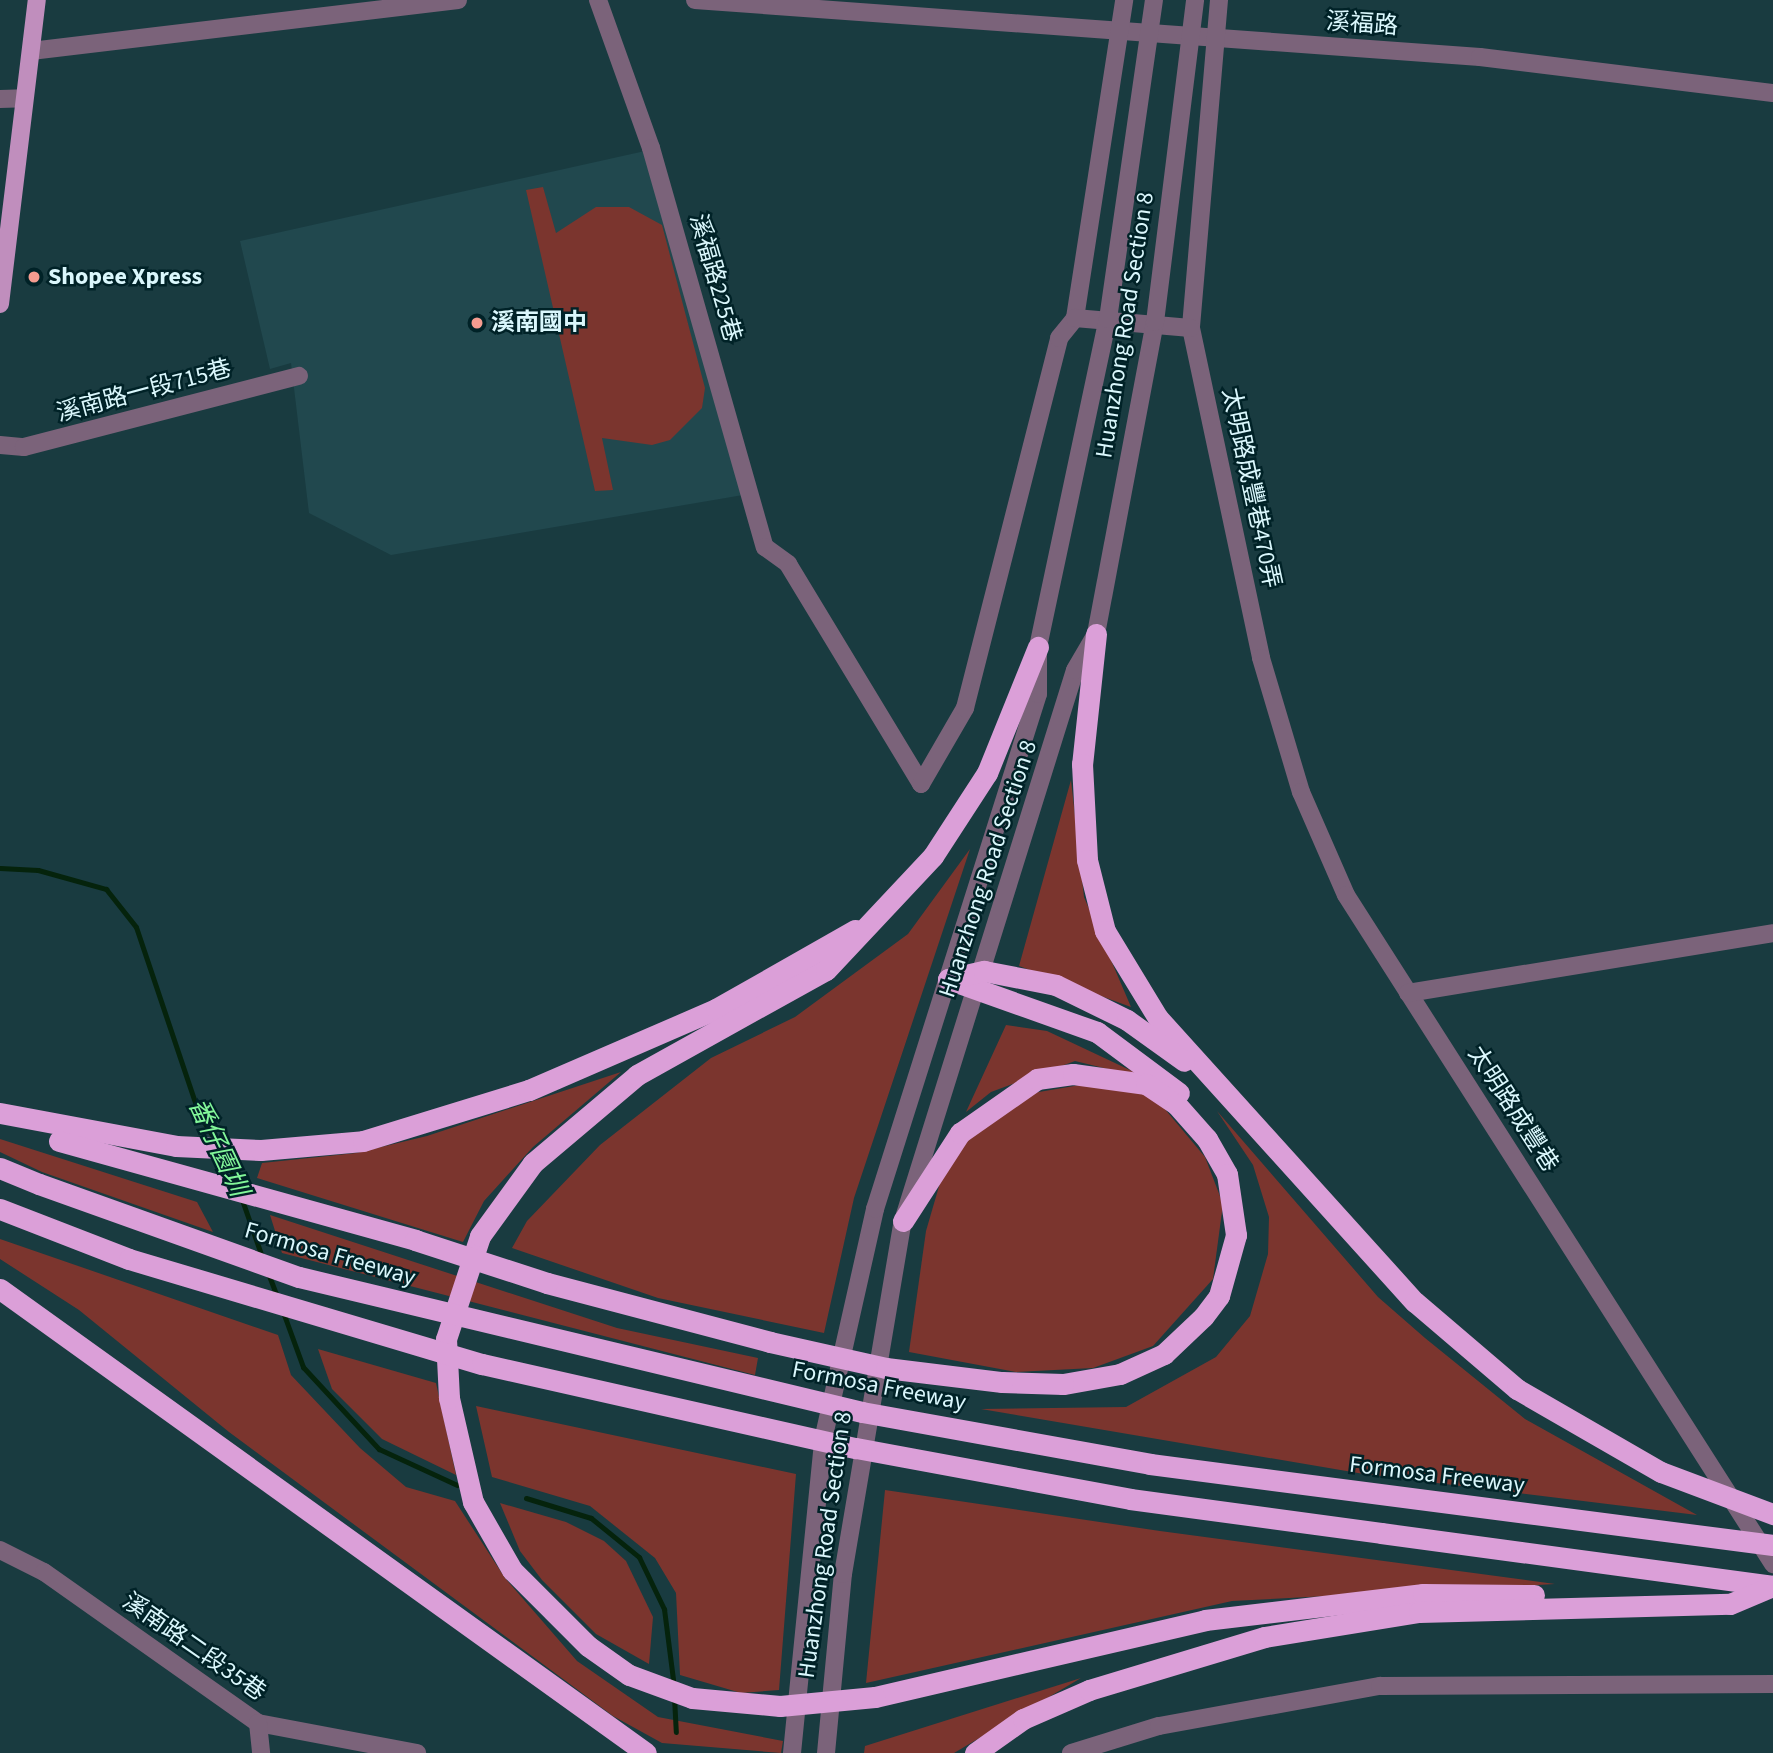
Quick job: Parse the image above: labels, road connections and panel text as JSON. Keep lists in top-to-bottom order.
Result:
{
  "streets": {
    "highway": ["Formosa Freeway"],
    "street": [
      "溪福路",
      "溪福路225巷",
      "Huanzhong Road Section 8",
      "溪南路一段715巷",
      "太明路成豐巷470弄",
      "太明路成豐巷",
      "溪南路二段35巷"
    ]
  },
  "crossings": [
    ["溪福路", "Huanzhong Road Section 8"],
    ["溪福路225巷", "Huanzhong Road Section 8"],
    ["太明路成豐巷470弄", "太明路成豐巷"]
  ],
  "water": ["番仔園圳"],
  "places": ["Shopee Xpress", "溪南國中"]
}
